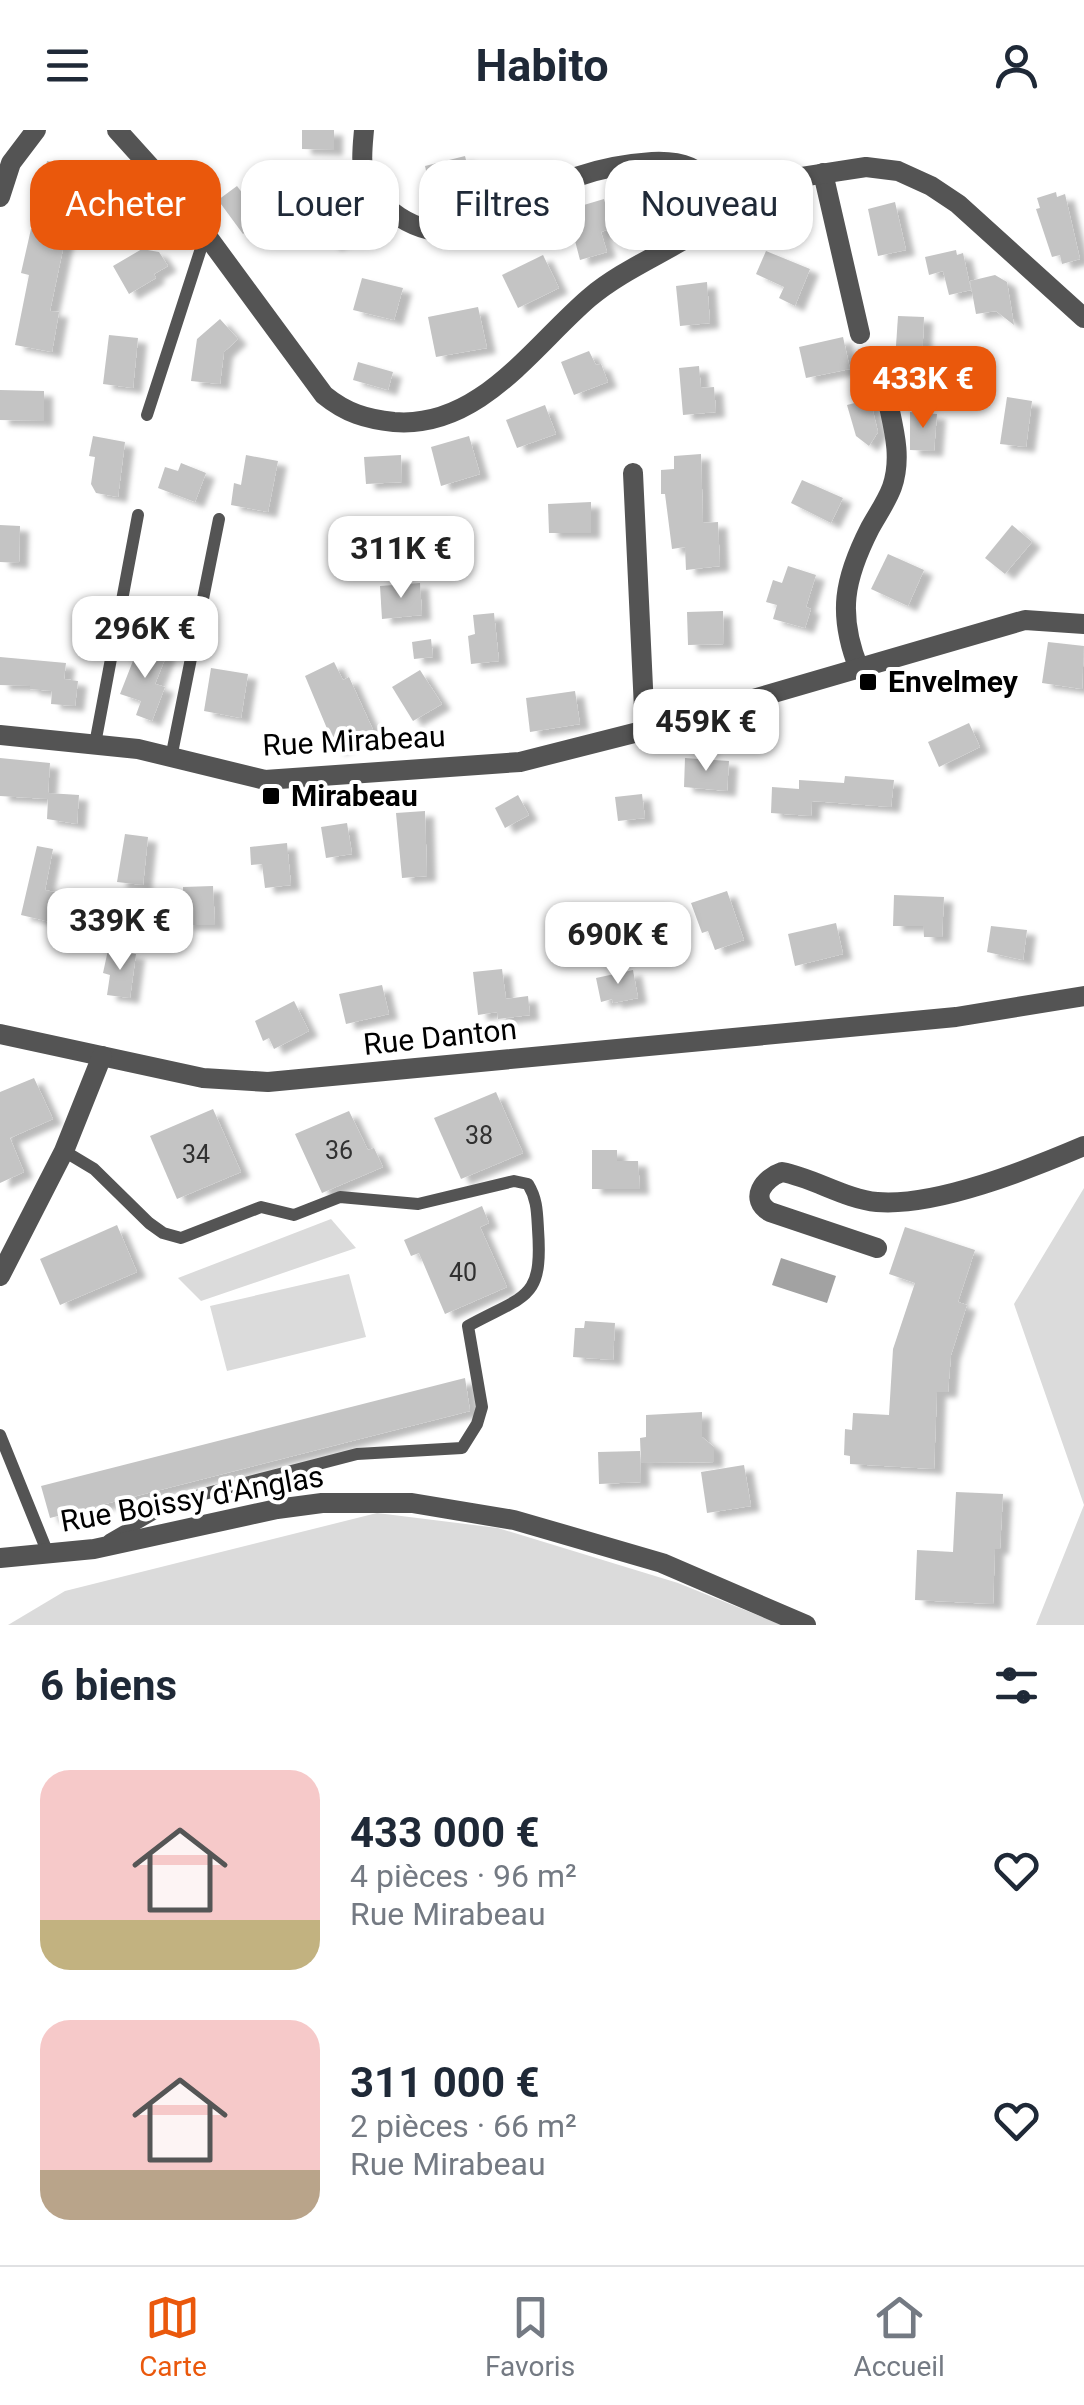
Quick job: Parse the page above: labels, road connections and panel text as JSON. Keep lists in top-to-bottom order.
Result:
{
  "streets": {
    "street": ["Rue Mirabeau", "Rue Danton", "Rue Boissy d'Anglas"]
  },
  "places": {
    "transit": ["Envelmey", "Mirabeau"]
  },
  "house_numbers": [
    "38",
    "36",
    "34",
    "40"
  ],
  "page": {
    "header": "Habito",
    "chip": [
      "Acheter",
      "Louer",
      "Filtres",
      "Nouveau"
    ],
    "price": [
      "433K €",
      "311K €",
      "296K €",
      "459K €",
      "339K €",
      "690K €"
    ],
    "heading": "6 biens",
    "list": [
      {
        "name": "433 000 €",
        "note": "4 pièces · 96 m² · Rue Mirabeau"
      },
      {
        "name": "311 000 €",
        "note": "2 pièces · 66 m² · Rue Mirabeau"
      }
    ],
    "tabs": ["Carte", "Favoris", "Accueil"]
  }
}
